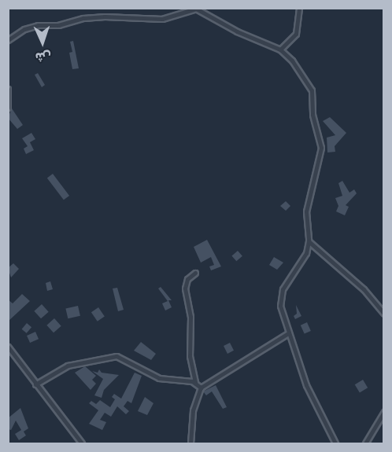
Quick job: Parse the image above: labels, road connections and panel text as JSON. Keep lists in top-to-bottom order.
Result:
{
  "north": "bottom"
}
